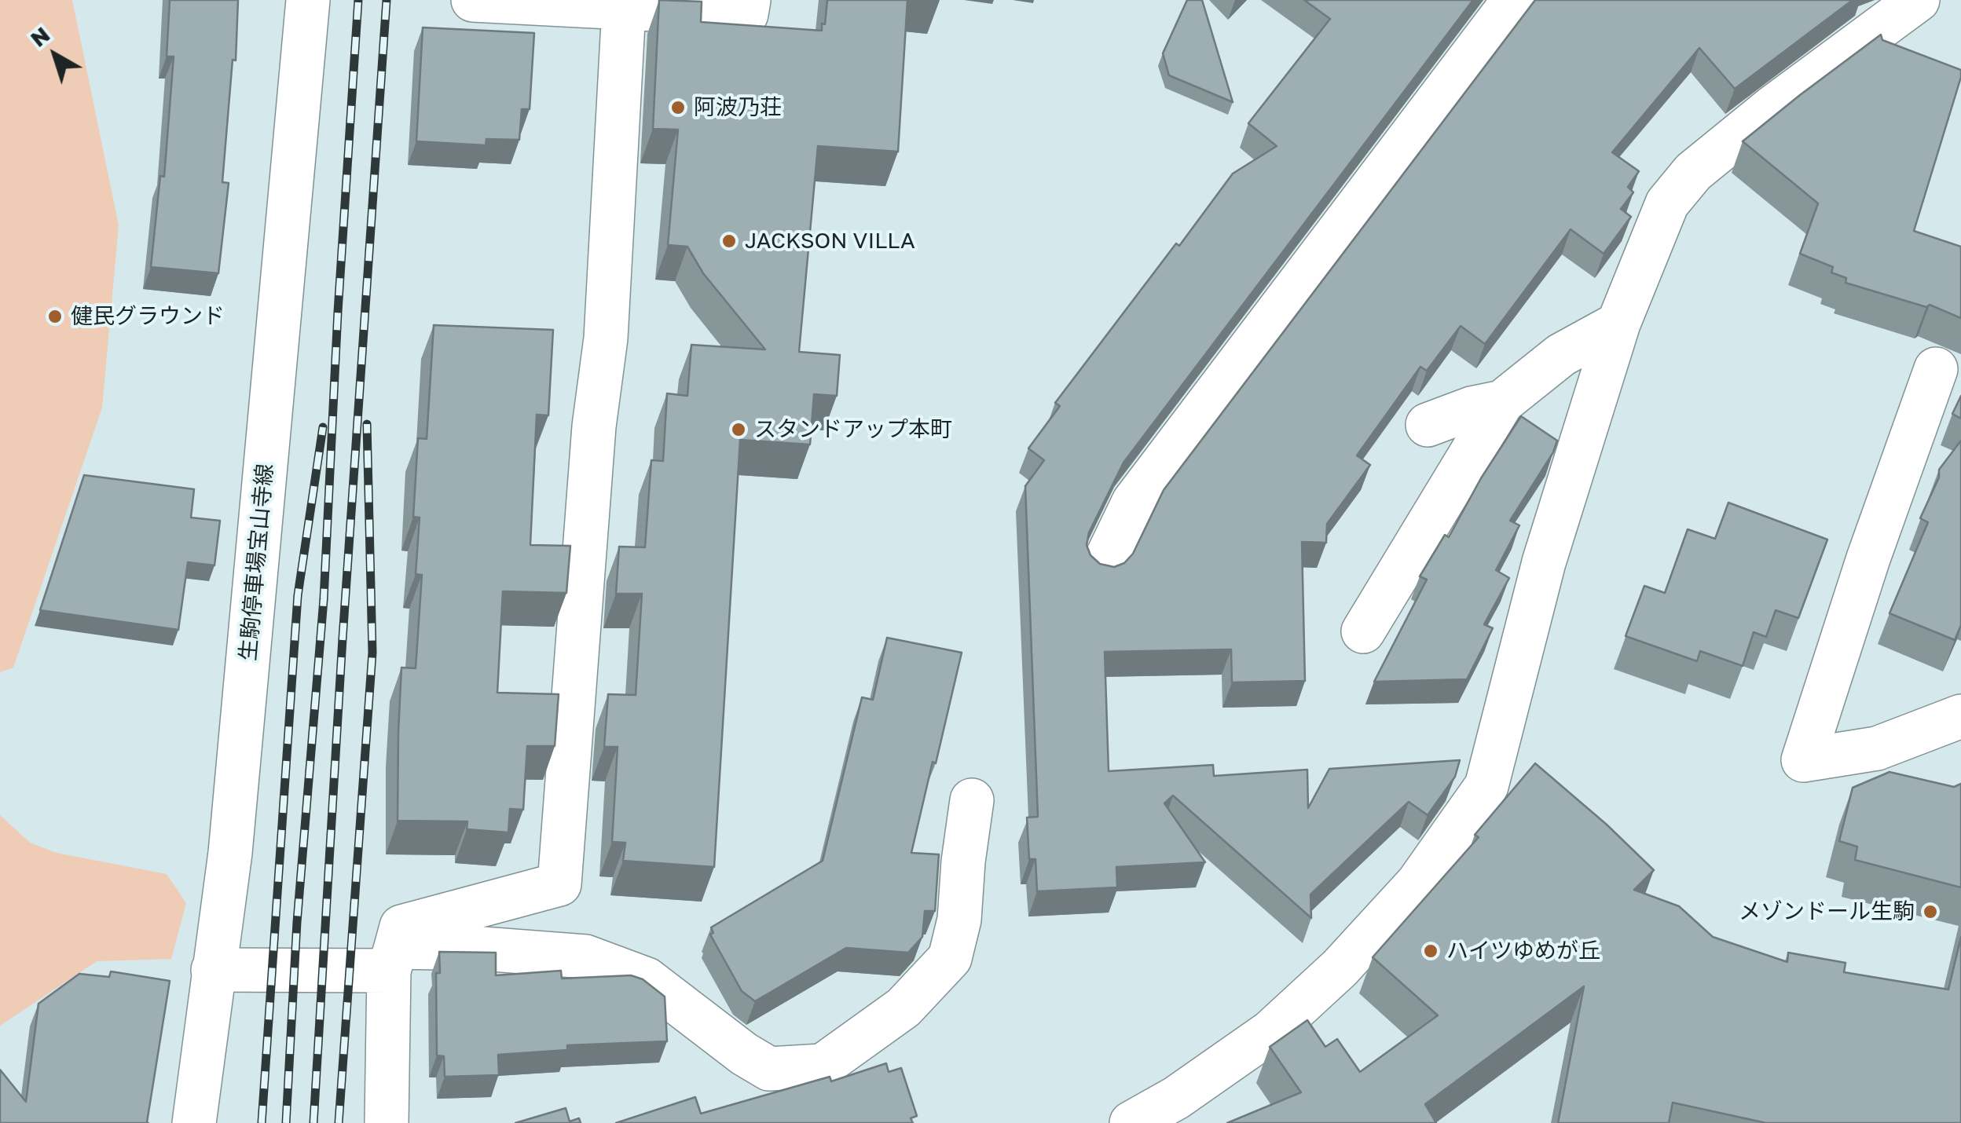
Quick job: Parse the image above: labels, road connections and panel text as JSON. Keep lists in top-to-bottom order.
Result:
{
  "streets": {
    "street": ["生駒停車場宝山寺線"]
  },
  "places": [
    "阿波乃荘",
    "JACKSON VILLA",
    "健民グラウンド",
    "スタンドアップ本町",
    "メゾンドール生駒",
    "ハイツゆめが丘"
  ],
  "north": "top left"
}
